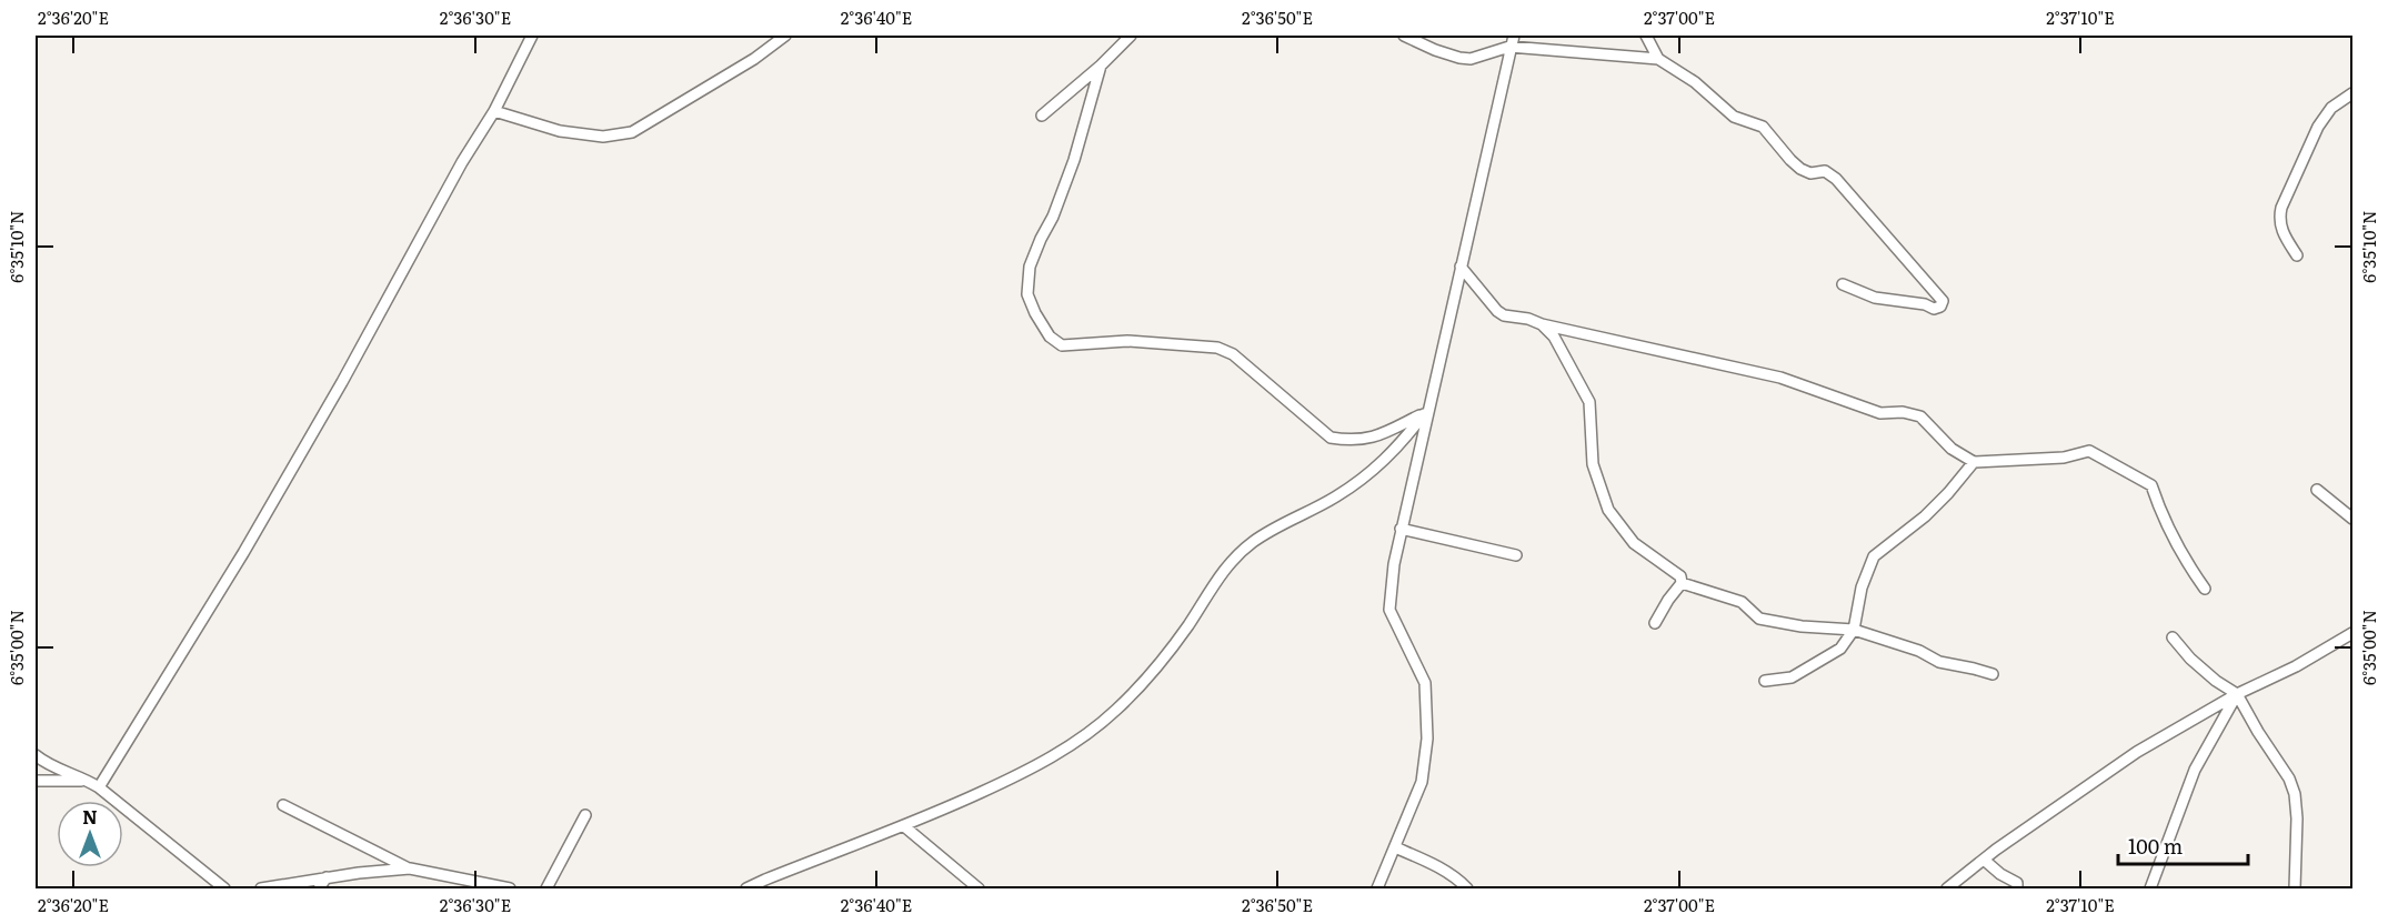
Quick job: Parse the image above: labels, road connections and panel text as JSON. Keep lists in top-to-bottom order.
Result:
{
  "scale_bar": "100 m",
  "north": "top",
  "coordinates": [
    "2°36'20\"E",
    "2°36'30\"E",
    "2°36'40\"E",
    "2°36'50\"E",
    "2°37'00\"E",
    "2°37'10\"E",
    "6°35'10\"N",
    "6°35'00\"N"
  ]
}
